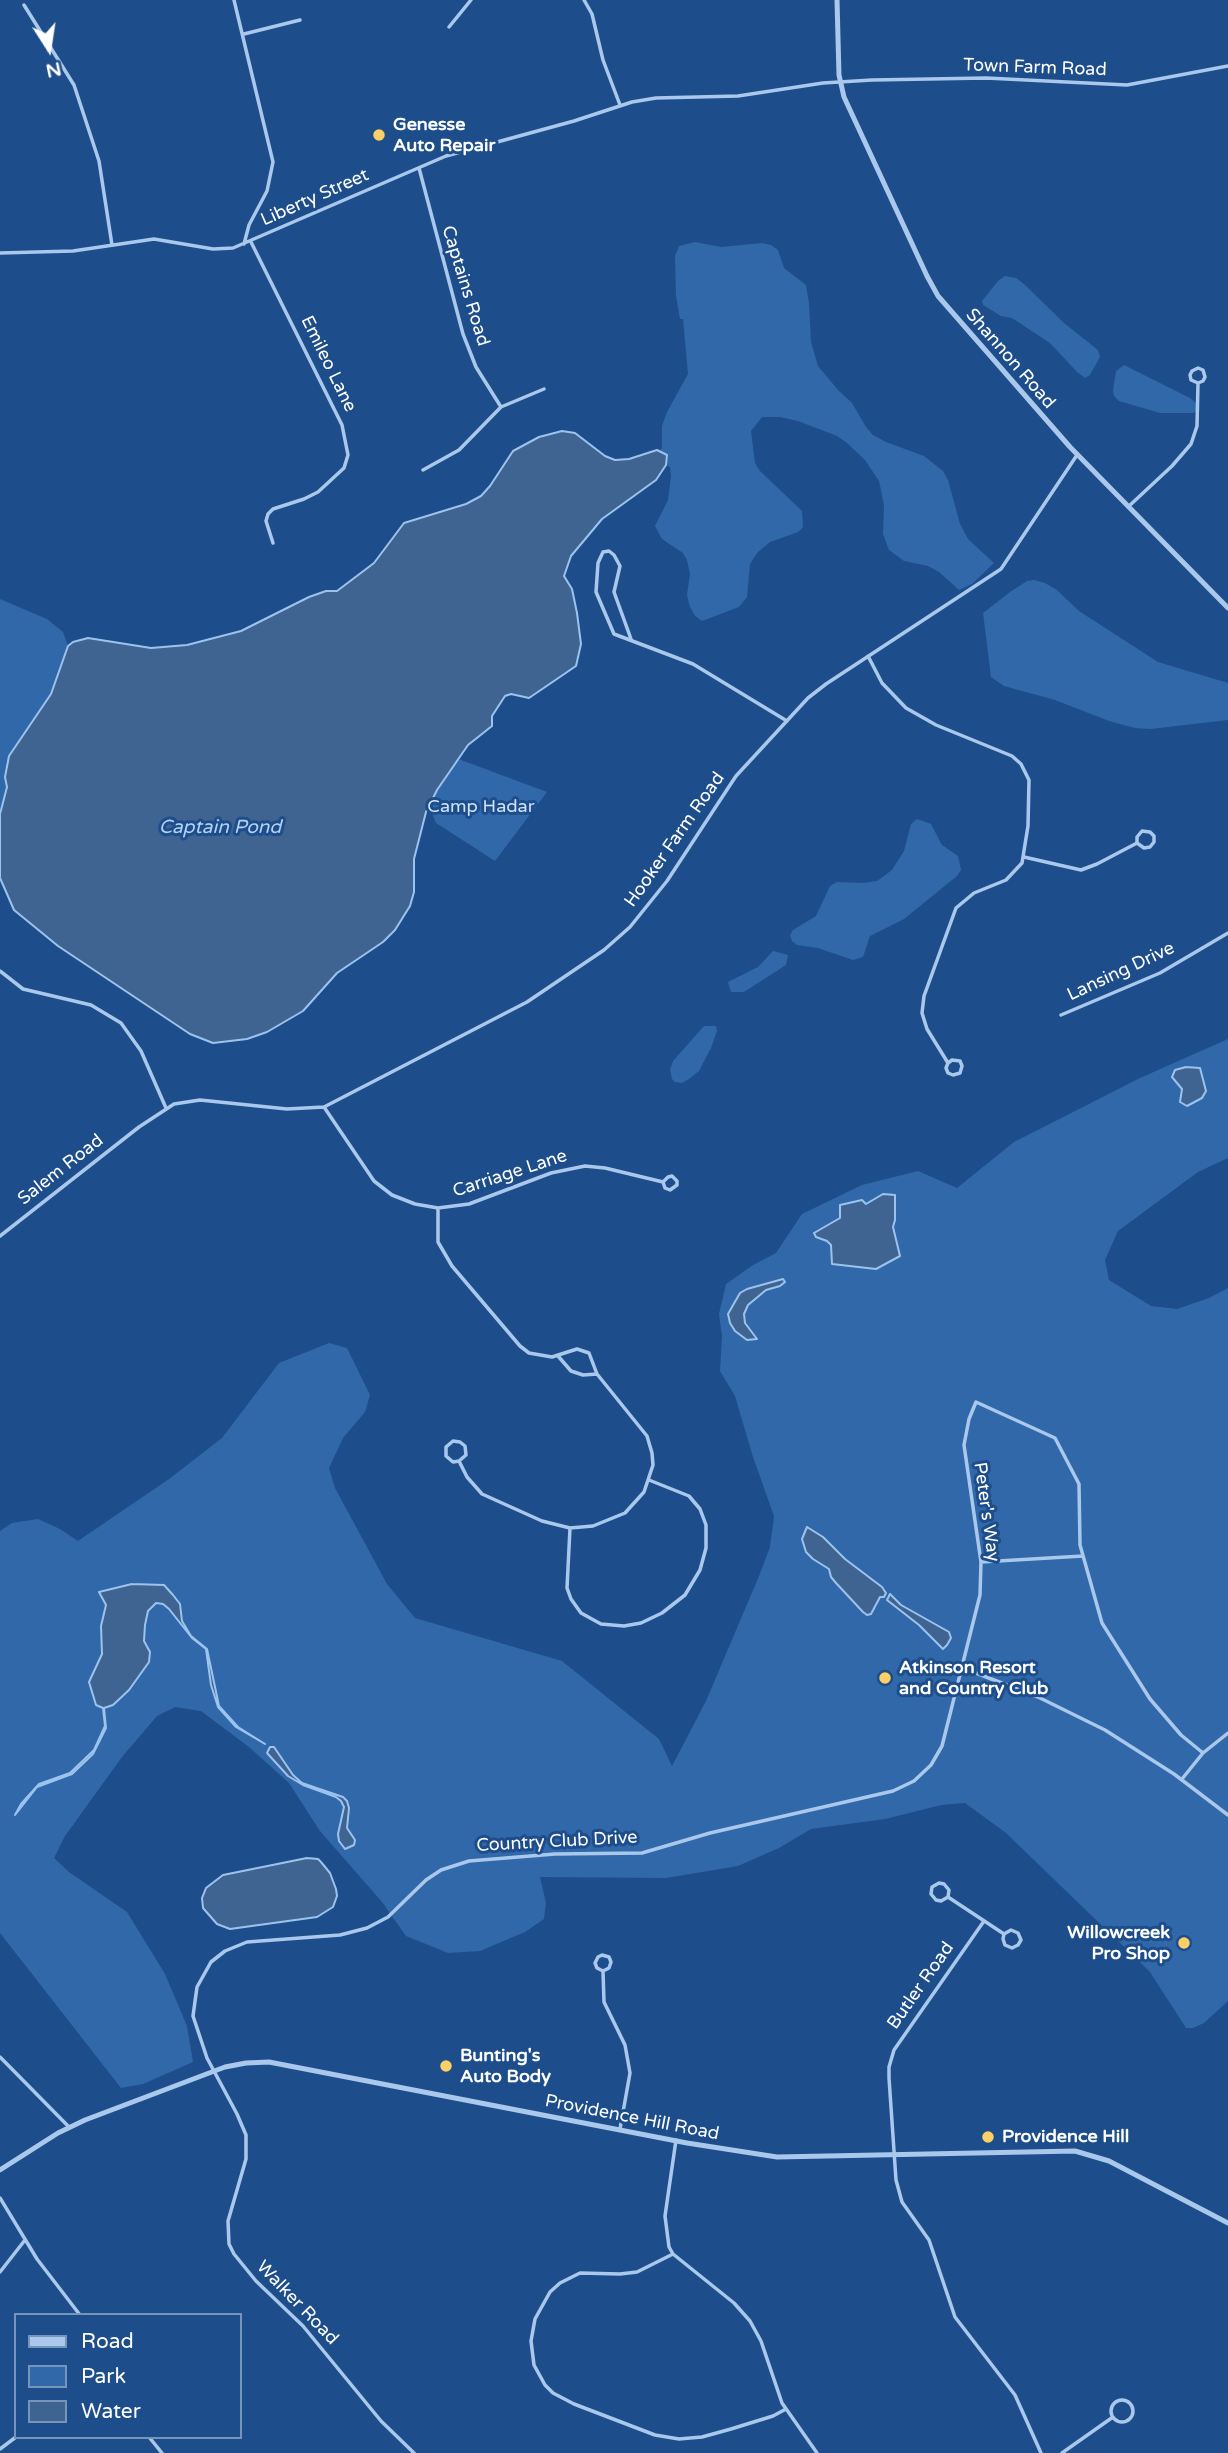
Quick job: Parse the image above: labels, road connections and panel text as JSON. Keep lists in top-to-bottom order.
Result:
{
  "streets": {
    "street": [
      "Town Farm Road",
      "Liberty Street",
      "Captains Road",
      "Shannon Road",
      "Emileo Lane",
      "Hooker Farm Road",
      "Lansing Drive",
      "Salem Road",
      "Carriage Lane",
      "Peter's Way",
      "Country Club Drive",
      "Butler Road",
      "Providence Hill Road",
      "Walker Road"
    ]
  },
  "crossings": [
    ["Town Farm Road", "Liberty Street"],
    ["Town Farm Road", "Shannon Road"],
    ["Liberty Street", "Captains Road"],
    ["Liberty Street", "Shannon Road"],
    ["Liberty Street", "Emileo Lane"],
    ["Shannon Road", "Hooker Farm Road"],
    ["Hooker Farm Road", "Salem Road"],
    ["Hooker Farm Road", "Carriage Lane"],
    ["Peter's Way", "Country Club Drive"],
    ["Country Club Drive", "Providence Hill Road"],
    ["Country Club Drive", "Walker Road"],
    ["Butler Road", "Providence Hill Road"],
    ["Providence Hill Road", "Walker Road"]
  ],
  "water": ["Captain Pond"],
  "parks": ["Camp Hadar"],
  "places": [
    "Genesse Auto Repair",
    "Atkinson Resort and Country Club",
    "Willowcreek Pro Shop",
    "Bunting's Auto Body",
    "Providence Hill"
  ],
  "legend": ["Road", "Park", "Water"],
  "north": "bottom"
}
